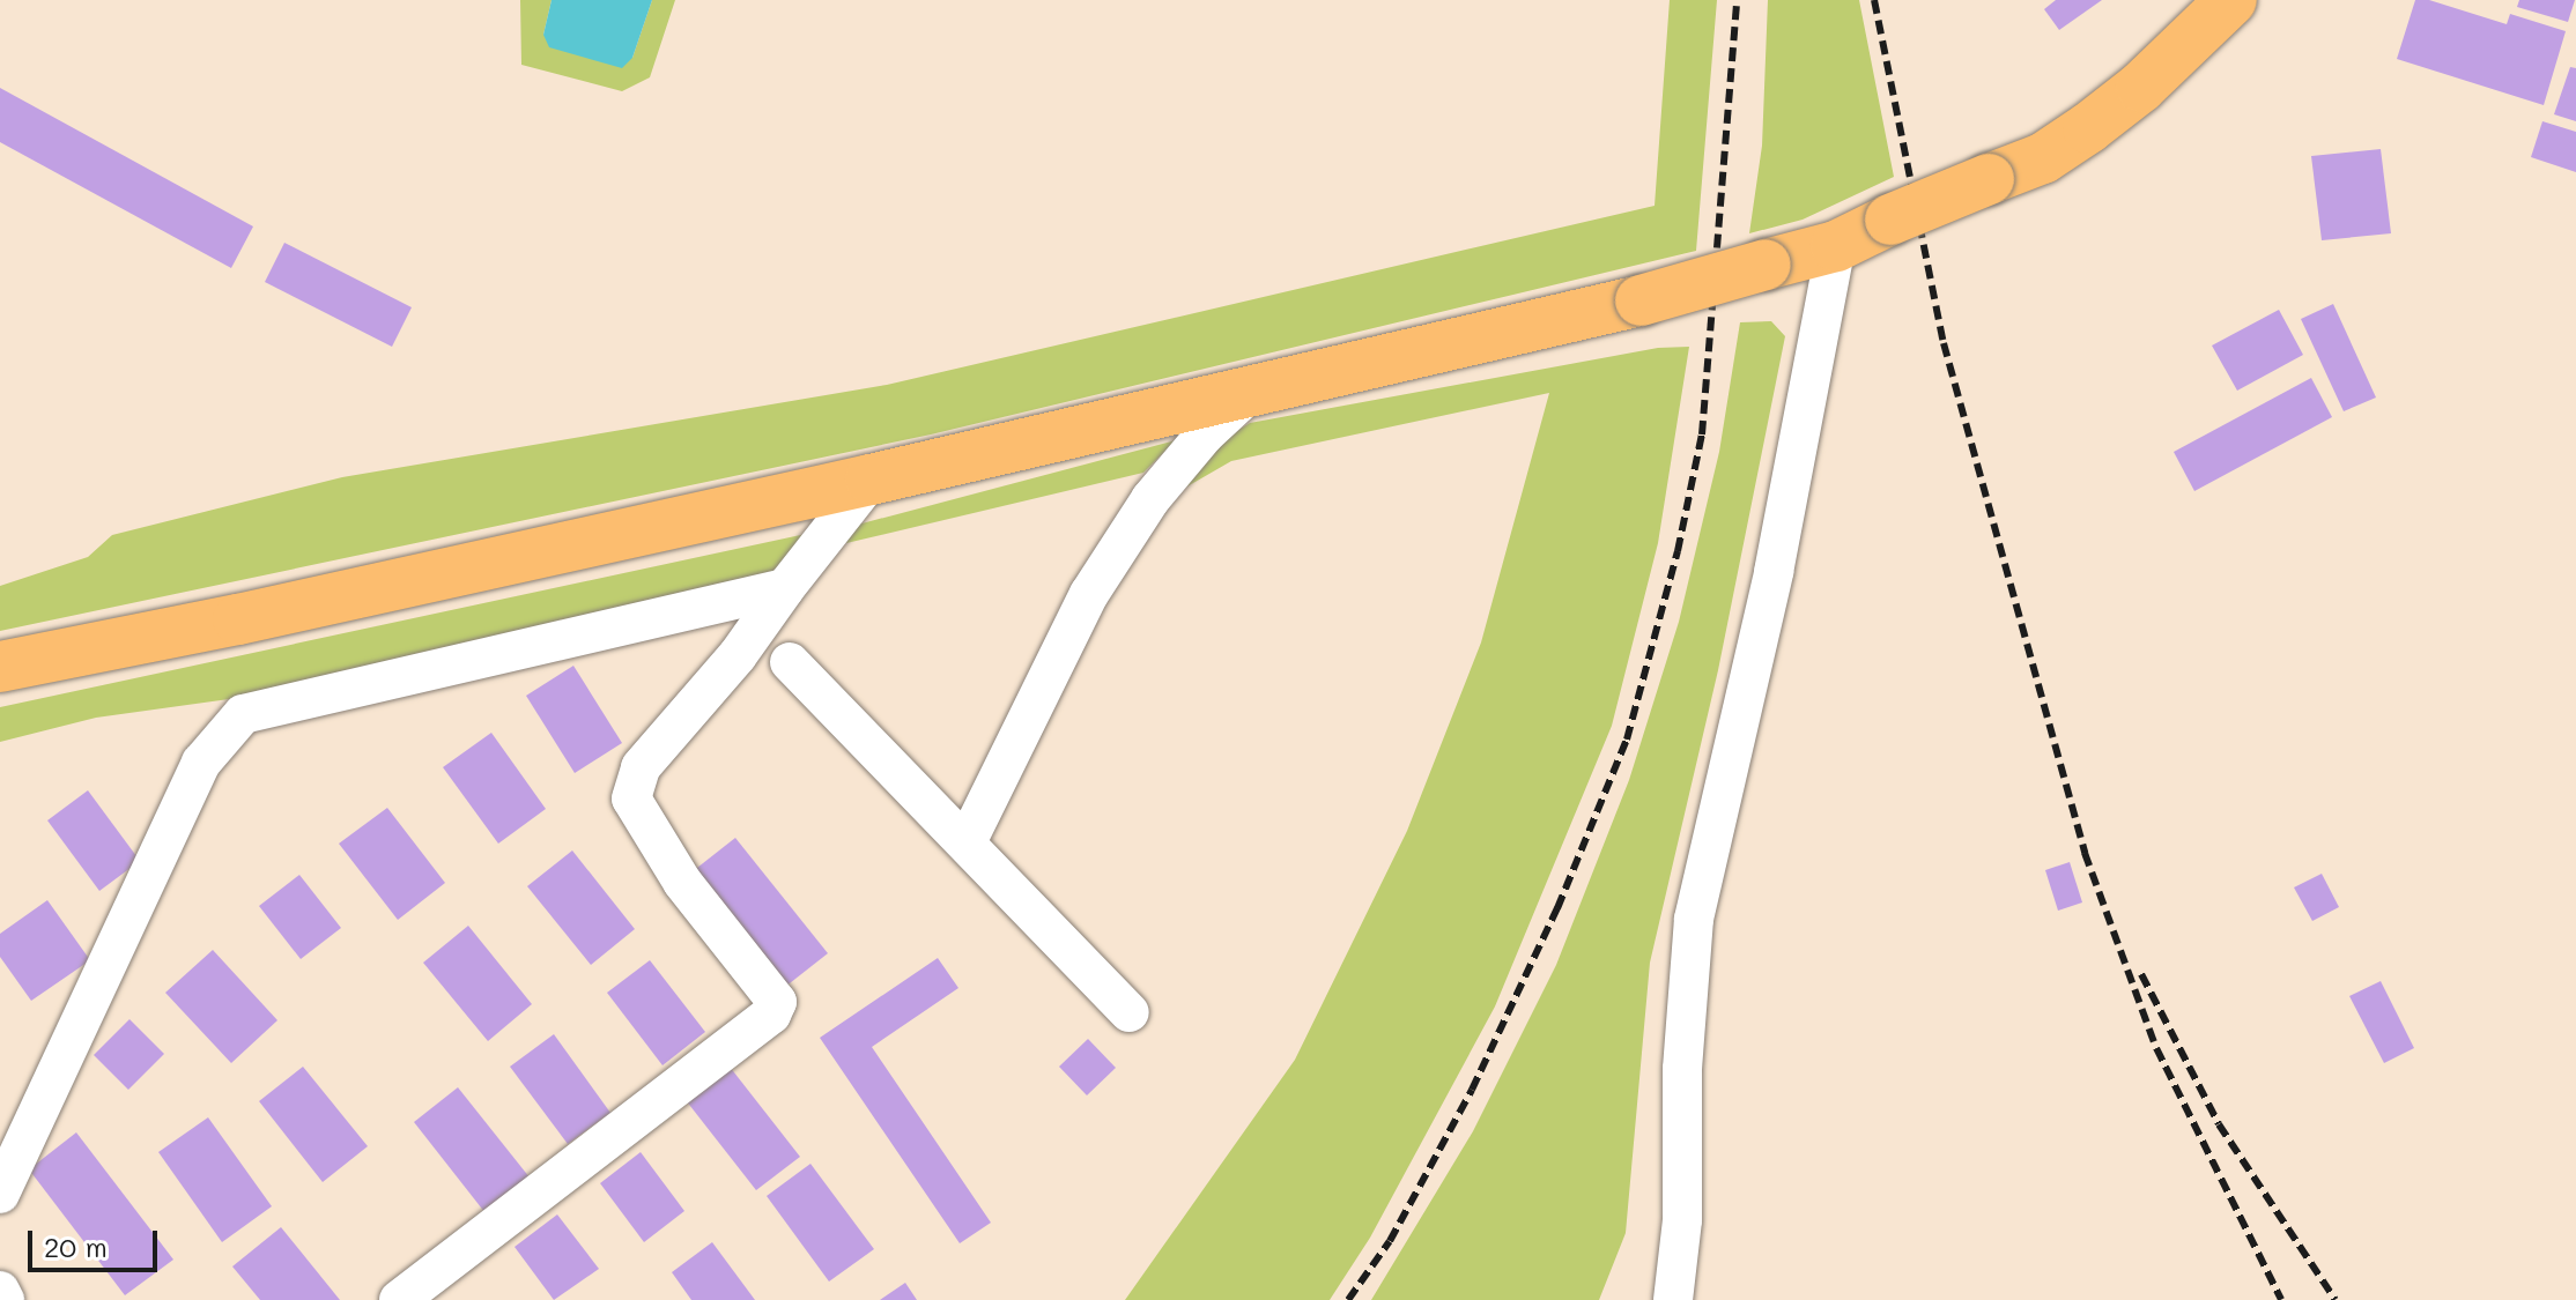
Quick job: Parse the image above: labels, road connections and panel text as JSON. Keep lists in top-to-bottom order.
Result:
{
  "scale_bar": "20 m"
}
